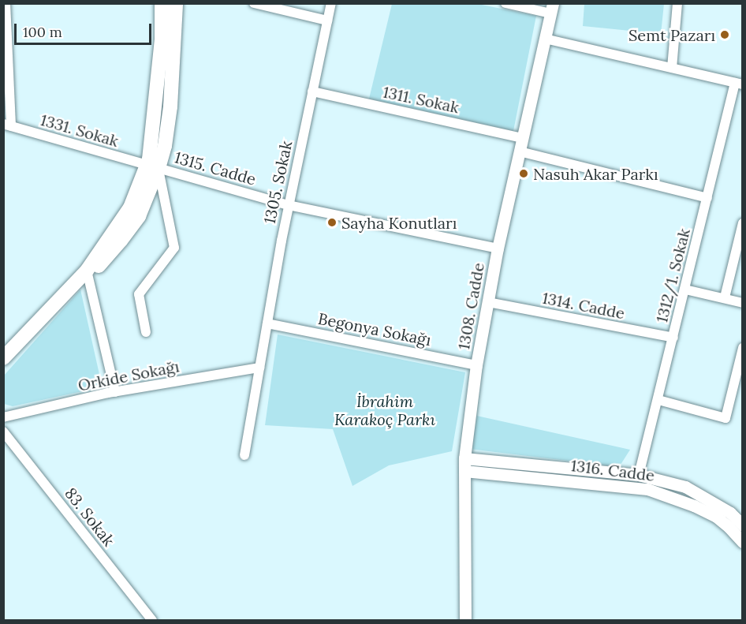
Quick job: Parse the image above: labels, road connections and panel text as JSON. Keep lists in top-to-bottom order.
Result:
{
  "streets": {
    "street": [
      "1311. Sokak",
      "1331. Sokak",
      "1315. Cadde",
      "1305. Sokak",
      "1312/1. Sokak",
      "1314. Cadde",
      "1308. Cadde",
      "Begonya Sokağı",
      "Orkide Sokağı",
      "1316. Cadde",
      "83. Sokak"
    ]
  },
  "crossings": [
    ["1311. Sokak", "1305. Sokak"],
    ["1311. Sokak", "1308. Cadde"],
    ["1331. Sokak", "1315. Cadde"],
    ["1315. Cadde", "1305. Sokak"],
    ["1315. Cadde", "1308. Cadde"],
    ["1305. Sokak", "Begonya Sokağı"],
    ["1305. Sokak", "Orkide Sokağı"],
    ["1312/1. Sokak", "1314. Cadde"],
    ["1312/1. Sokak", "1316. Cadde"],
    ["1314. Cadde", "1308. Cadde"],
    ["1308. Cadde", "Begonya Sokağı"],
    ["1308. Cadde", "1316. Cadde"]
  ],
  "parks": ["İbrahim Karakoç Parkı"],
  "places": ["Semt Pazarı", "Nasuh Akar Parkı", "Sayha Konutları"],
  "scale_bar": "100 m"
}
